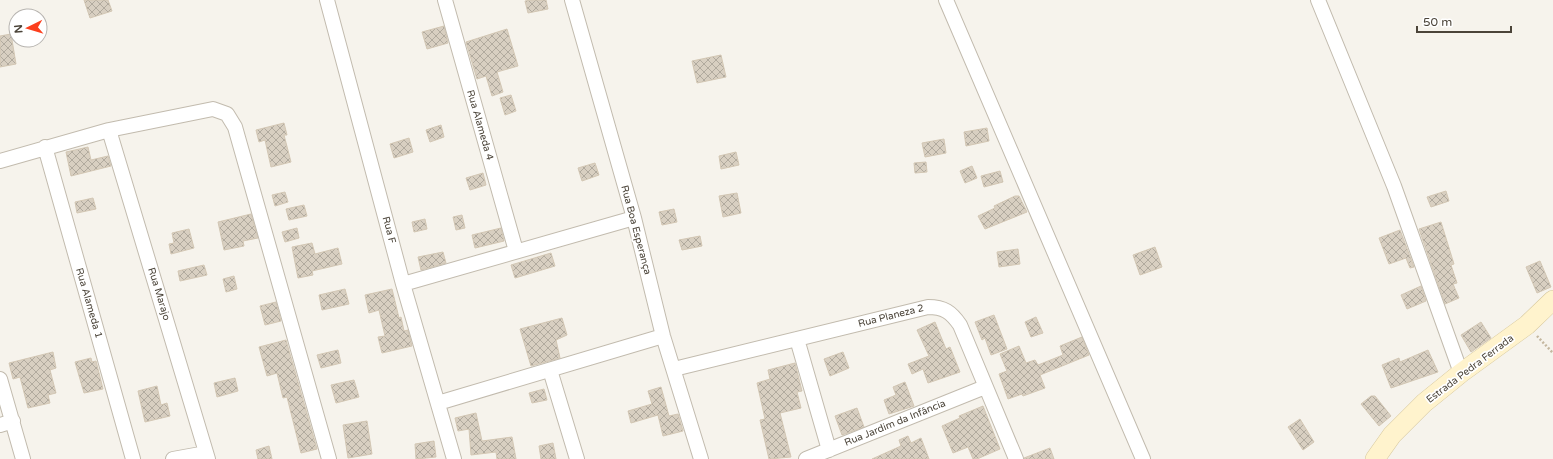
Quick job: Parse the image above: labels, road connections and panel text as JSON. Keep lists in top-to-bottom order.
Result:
{
  "streets": {
    "street": [
      "Rua Alameda 4",
      "Rua F",
      "Rua Boa Esperança",
      "Rua Marajo",
      "Rua Alameda 1",
      "Rua Planeza 2",
      "Estrada Pedra Ferrada",
      "Rua Jardim da Infância"
    ]
  },
  "crossings": [
    ["Rua Boa Esperança", "Rua Planeza 2"],
    ["Rua Planeza 2", "Rua Jardim da Infância"]
  ],
  "scale_bar": "50 m",
  "north": "left"
}
